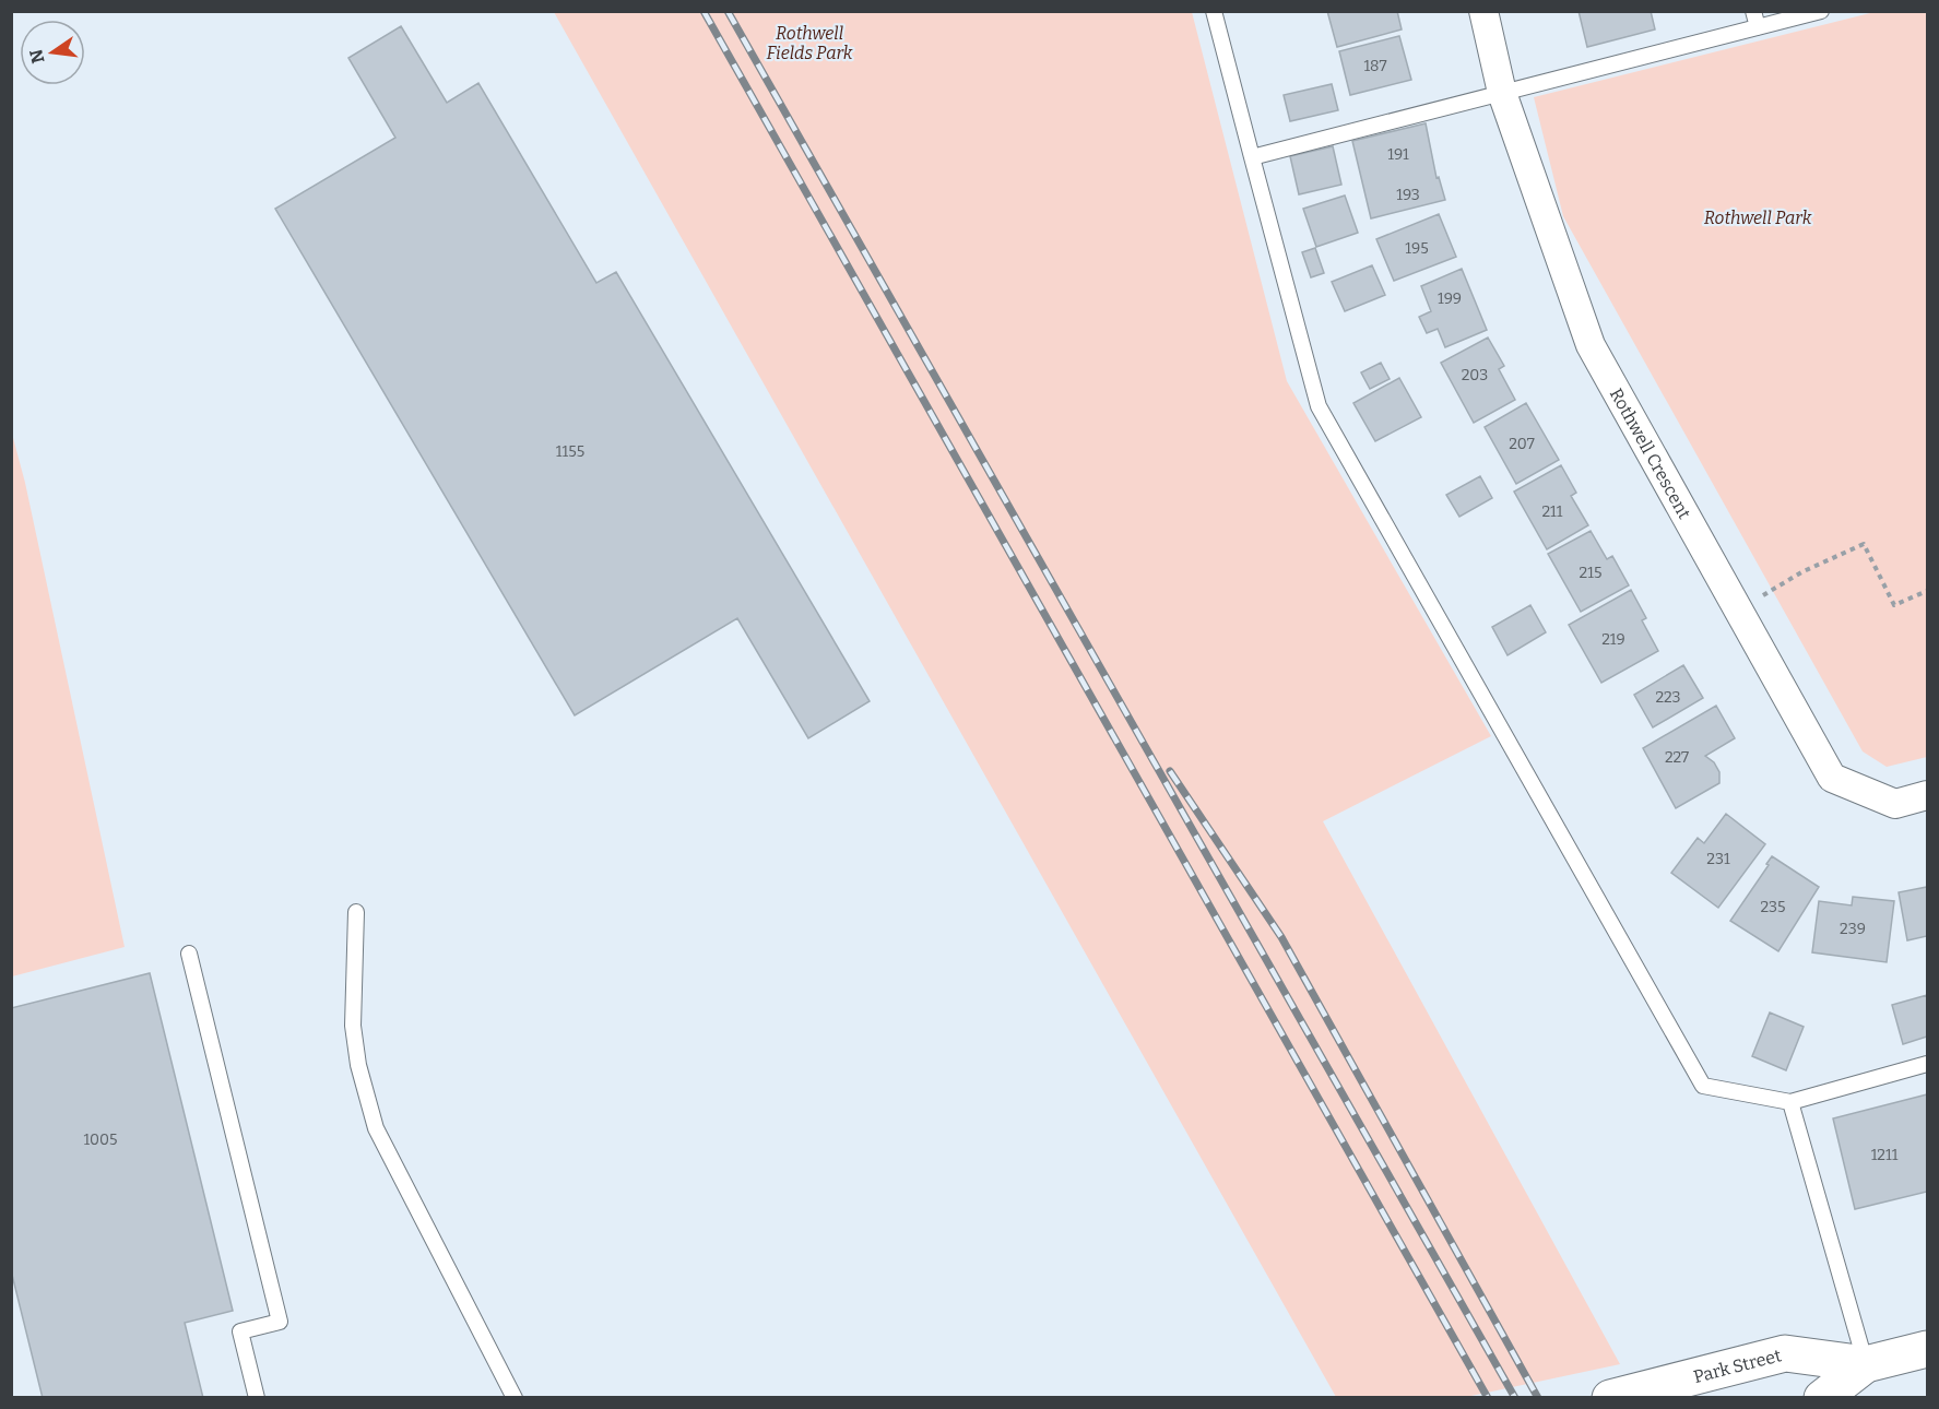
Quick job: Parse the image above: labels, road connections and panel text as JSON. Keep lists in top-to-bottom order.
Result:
{
  "streets": {
    "main road": ["Park Street"],
    "street": ["Rothwell Crescent"]
  },
  "parks": ["Rothwell Fields Park", "Rothwell Park"],
  "house_numbers": [
    "187",
    "191",
    "193",
    "195",
    "199",
    "203",
    "207",
    "1155",
    "211",
    "215",
    "219",
    "223",
    "227",
    "231",
    "235",
    "239",
    "1005",
    "1211"
  ],
  "north": "left"
}
